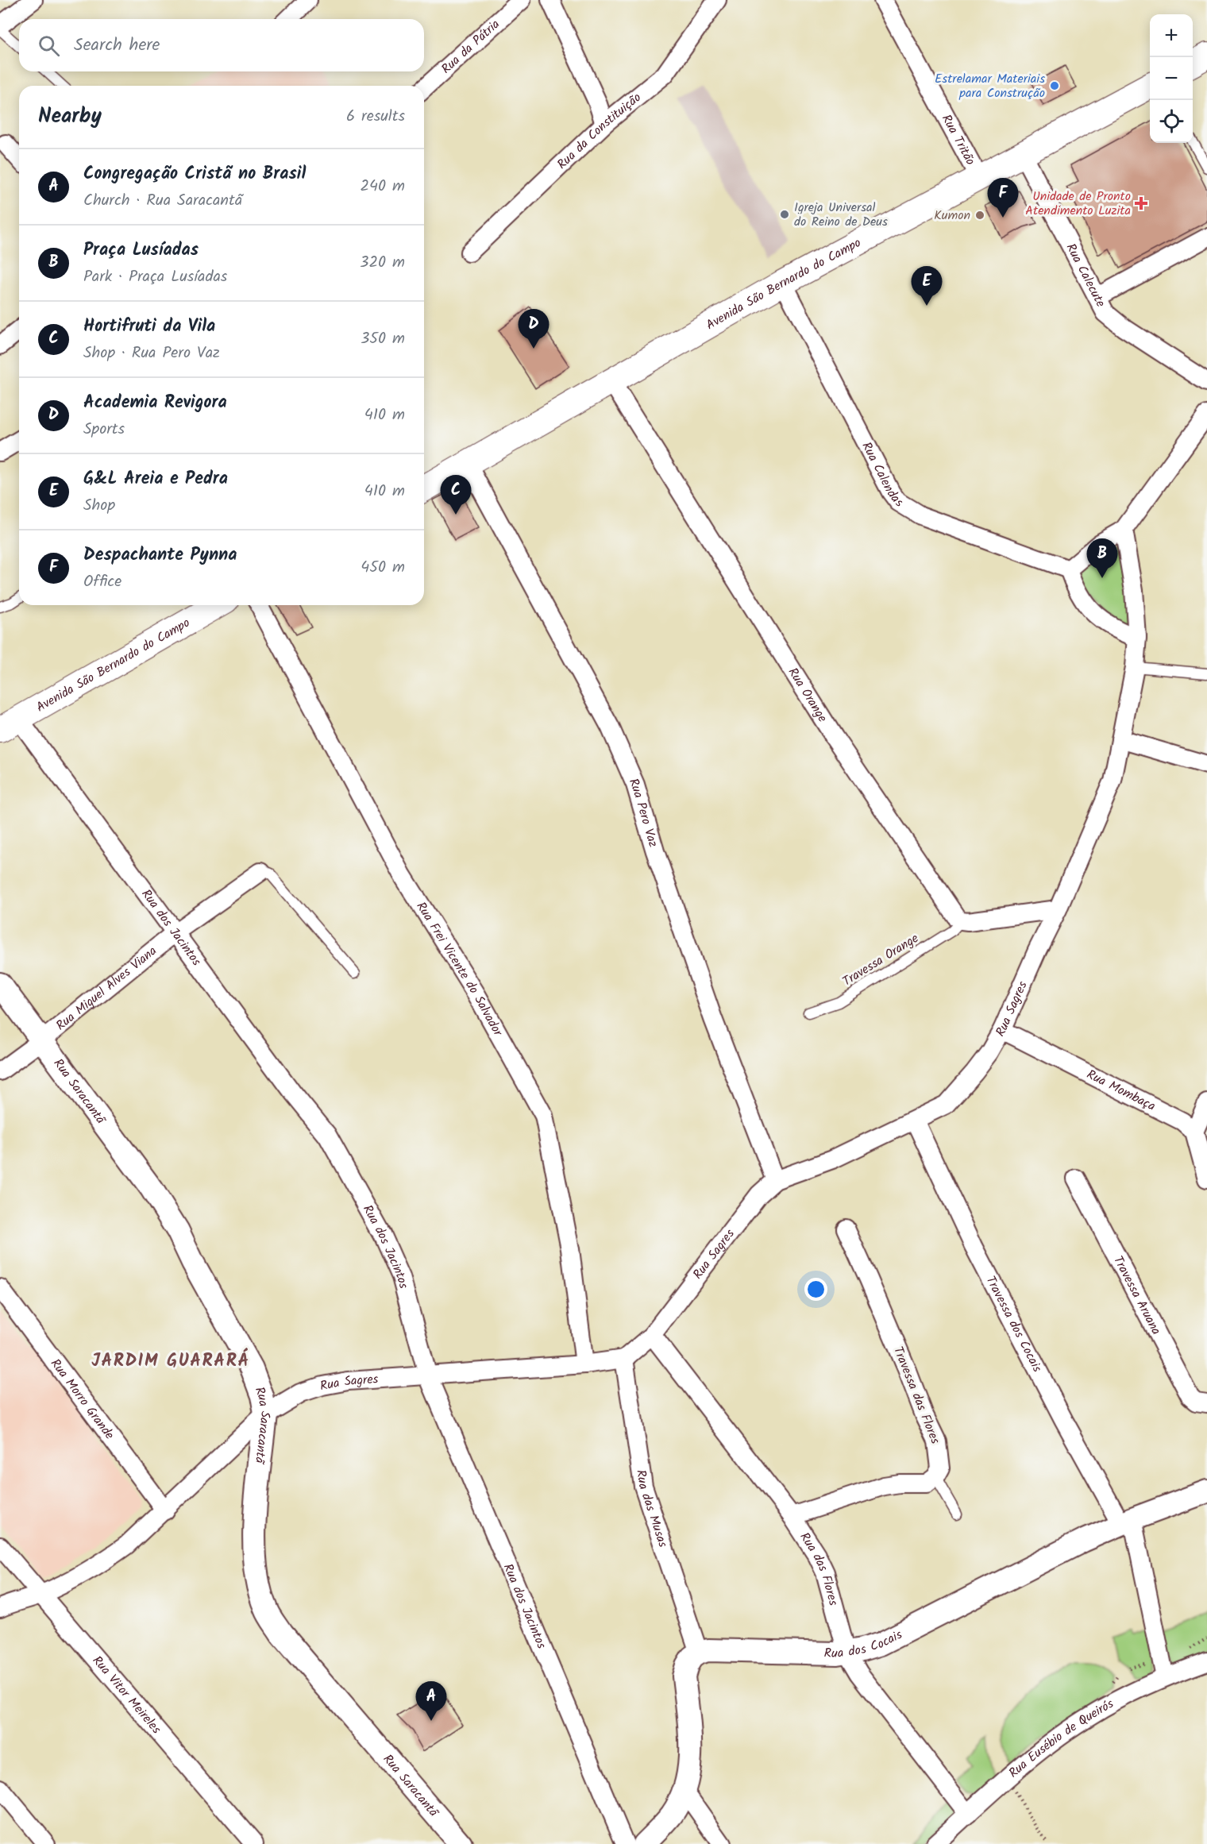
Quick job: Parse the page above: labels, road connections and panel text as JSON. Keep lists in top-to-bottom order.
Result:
{
  "streets": {
    "main road": ["Avenida São Bernardo do Campo"],
    "street": [
      "Rua da Pátria",
      "Rua da Constituição",
      "Rua Tritão",
      "Rua Calecute",
      "Rua Calendas",
      "Rua Orange",
      "Rua Pero Vaz",
      "Rua dos Jacintos",
      "Rua Frei Vicente do Salvador",
      "Rua Miguel Alves Viana",
      "Rua Sagres",
      "Rua Mombaça",
      "Rua Saracantã",
      "Travessa Aruana",
      "Travessa dos Cocais",
      "Travessa das Flores",
      "Rua Morro Grande",
      "Rua das Musas",
      "Rua das Flores",
      "Rua dos Cocais",
      "Rua Vitor Meireles",
      "Rua Eusébio de Queirós"
    ],
    "lane": ["Travessa Orange"]
  },
  "crossings": [
    ["Rua Tritão", "Avenida São Bernardo do Campo"],
    ["Rua Calecute", "Avenida São Bernardo do Campo"],
    ["Avenida São Bernardo do Campo", "Rua Calendas"],
    ["Avenida São Bernardo do Campo", "Rua Orange"],
    ["Avenida São Bernardo do Campo", "Rua Pero Vaz"],
    ["Avenida São Bernardo do Campo", "Rua dos Jacintos"],
    ["Rua Orange", "Travessa Orange"],
    ["Rua Pero Vaz", "Rua Sagres"],
    ["Rua dos Jacintos", "Rua Miguel Alves Viana"],
    ["Rua dos Jacintos", "Rua Sagres"],
    ["Rua Frei Vicente do Salvador", "Rua Sagres"],
    ["Rua Miguel Alves Viana", "Rua Saracantã"],
    ["Rua Sagres", "Rua Mombaça"],
    ["Rua Sagres", "Rua Saracantã"],
    ["Rua Sagres", "Travessa dos Cocais"],
    ["Rua Sagres", "Rua Morro Grande"],
    ["Rua Sagres", "Rua das Musas"],
    ["Rua Sagres", "Rua das Flores"],
    ["Rua Sagres", "Rua Vitor Meireles"],
    ["Travessa dos Cocais", "Rua dos Cocais"],
    ["Travessa dos Cocais", "Rua Eusébio de Queirós"],
    ["Rua das Musas", "Rua dos Cocais"],
    ["Rua das Flores", "Rua dos Cocais"],
    ["Rua das Flores", "Rua Eusébio de Queirós"]
  ],
  "districts": ["JARDIM GUARARÁ"],
  "places": {
    "other": ["Estrelamar Materiais para Construção", "Igreja Universal do Reino de Deus", "Kumon"],
    "health": ["Unidade de Pronto Atendimento Luzita"]
  },
  "page": {
    "map_buttons": ["+", "−"],
    "search": "Search here",
    "heading": ["Nearby", "6 results"],
    "list": [
      {
        "mark": "A",
        "name": "Congregação Cristã no Brasil",
        "note": "Church · Rua Saracantã",
        "value": "240 m"
      },
      {
        "mark": "B",
        "name": "Praça Lusíadas",
        "note": "Park · Praça Lusíadas",
        "value": "320 m"
      },
      {
        "mark": "C",
        "name": "Hortifruti da Vila",
        "note": "Shop · Rua Pero Vaz",
        "value": "350 m"
      },
      {
        "mark": "D",
        "name": "Academia Revigora",
        "note": "Sports",
        "value": "410 m"
      },
      {
        "mark": "E",
        "name": "G&L Areia e Pedra",
        "note": "Shop",
        "value": "410 m"
      },
      {
        "mark": "F",
        "name": "Despachante Pynna",
        "note": "Office",
        "value": "450 m"
      }
    ],
    "pins": [
      "F",
      "E",
      "D",
      "C",
      "B",
      "A"
    ]
  }
}
